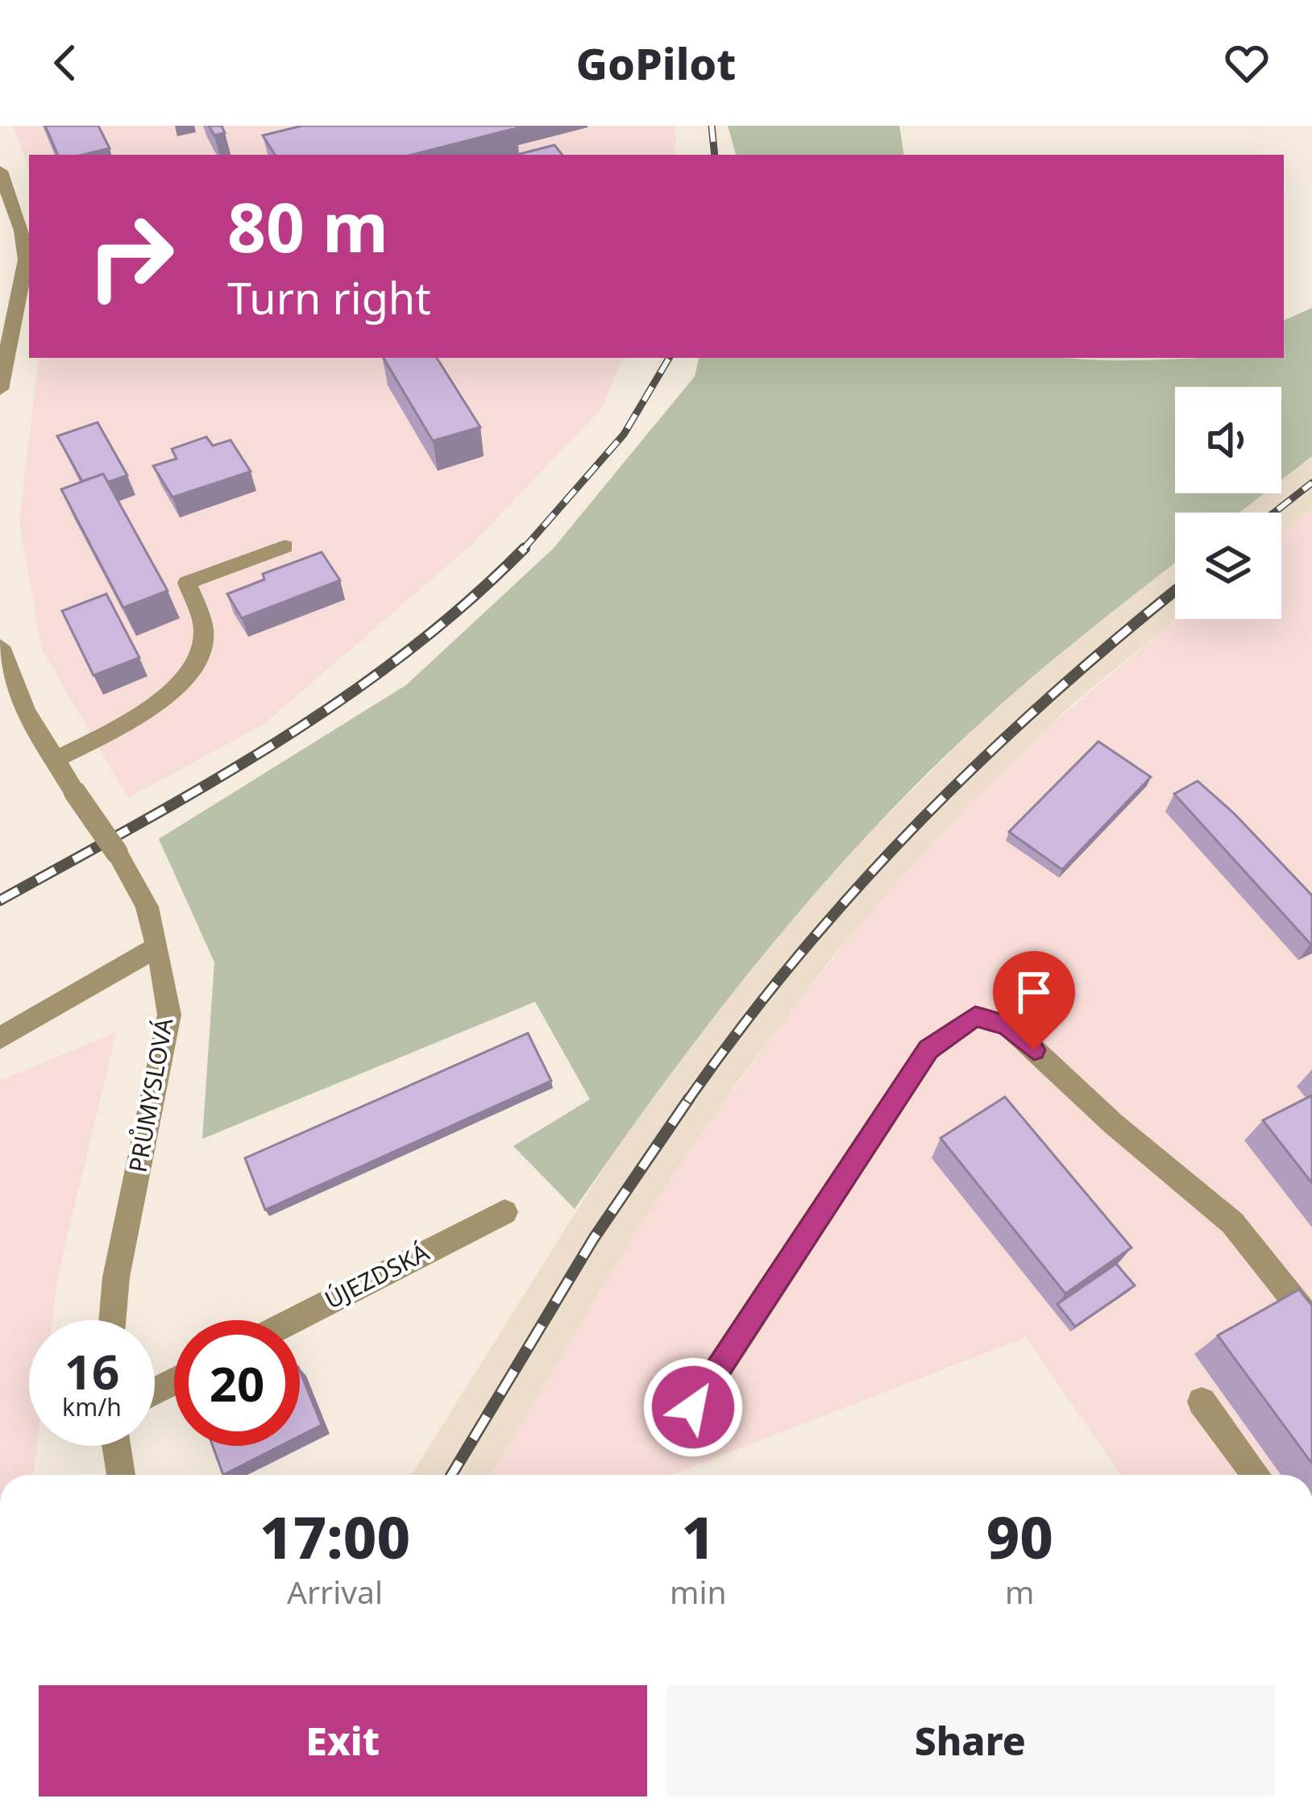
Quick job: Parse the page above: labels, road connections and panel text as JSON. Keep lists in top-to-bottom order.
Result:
{
  "streets": {
    "street": ["PRŮMYSLOVÁ", "ÚJEZDSKÁ"]
  },
  "page": {
    "header": "GoPilot",
    "turn": ["80 m", "Turn right"],
    "speed": "16 km/h",
    "limit": "20",
    "eta": [
      "17:00",
      "Arrival",
      "1",
      "min",
      "90",
      "m"
    ],
    "buttons": ["Exit", "Share"]
  }
}
